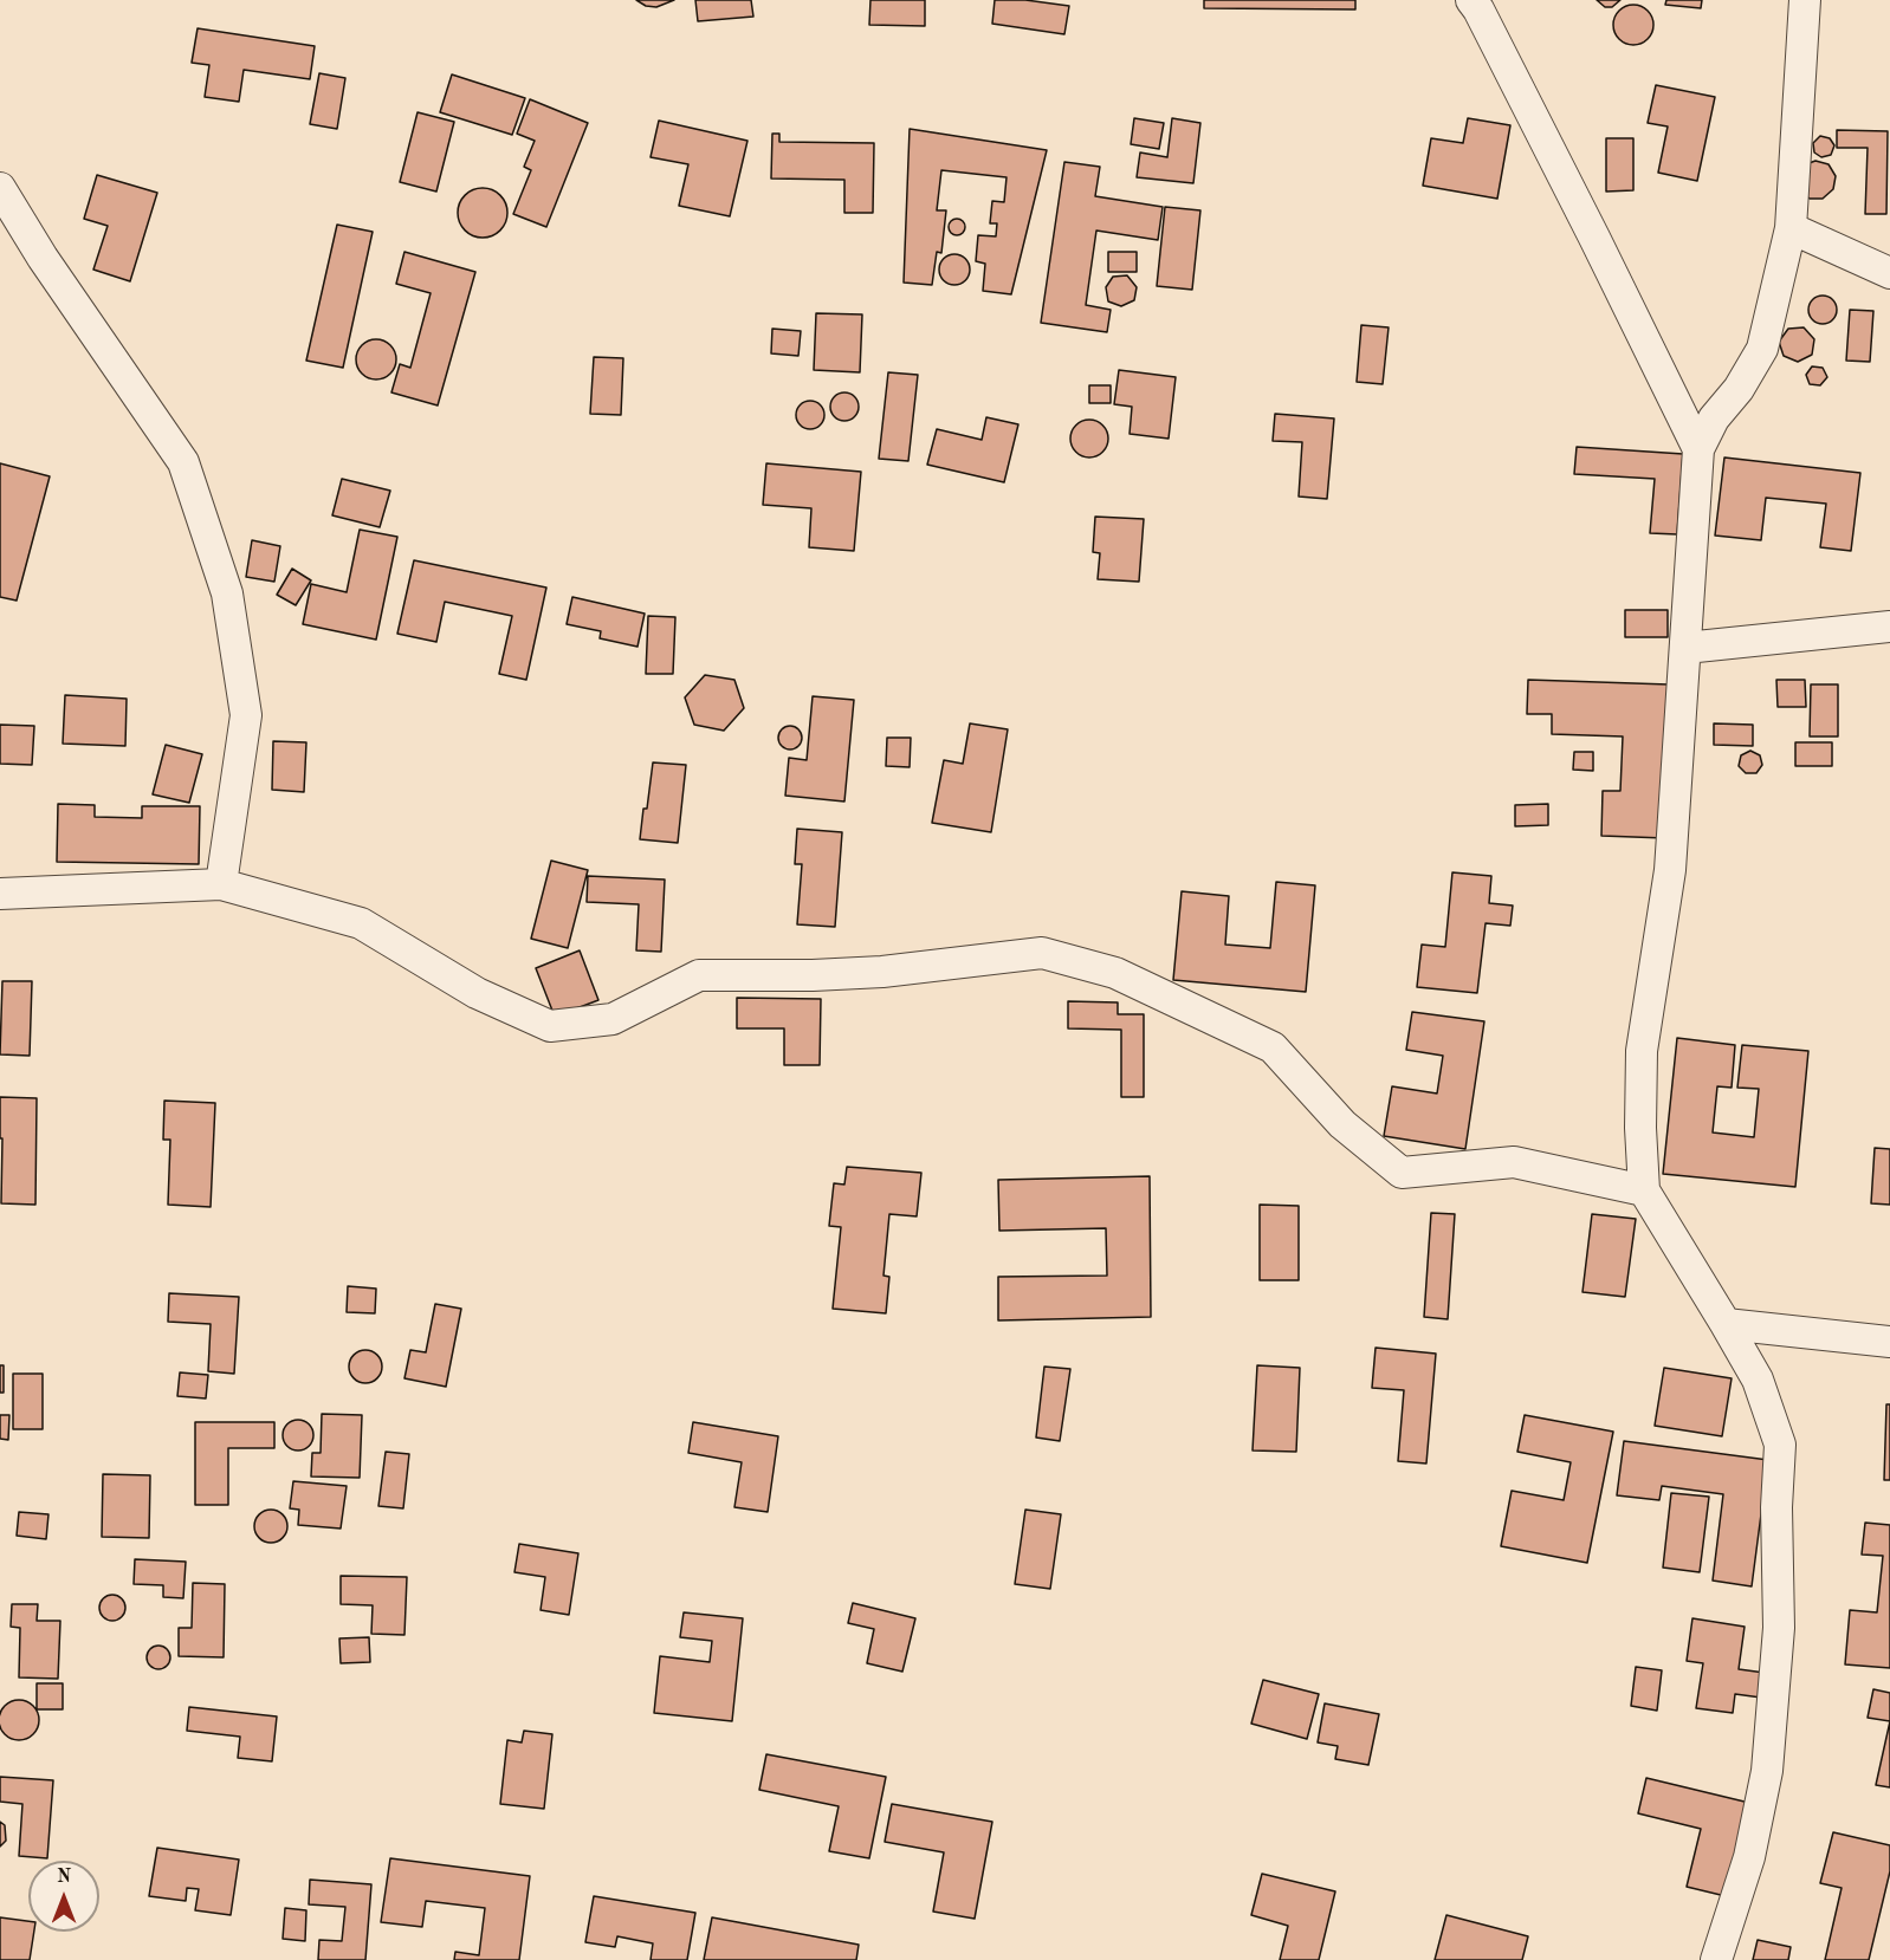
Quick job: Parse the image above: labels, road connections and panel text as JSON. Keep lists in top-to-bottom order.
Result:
{
  "north": "top"
}
